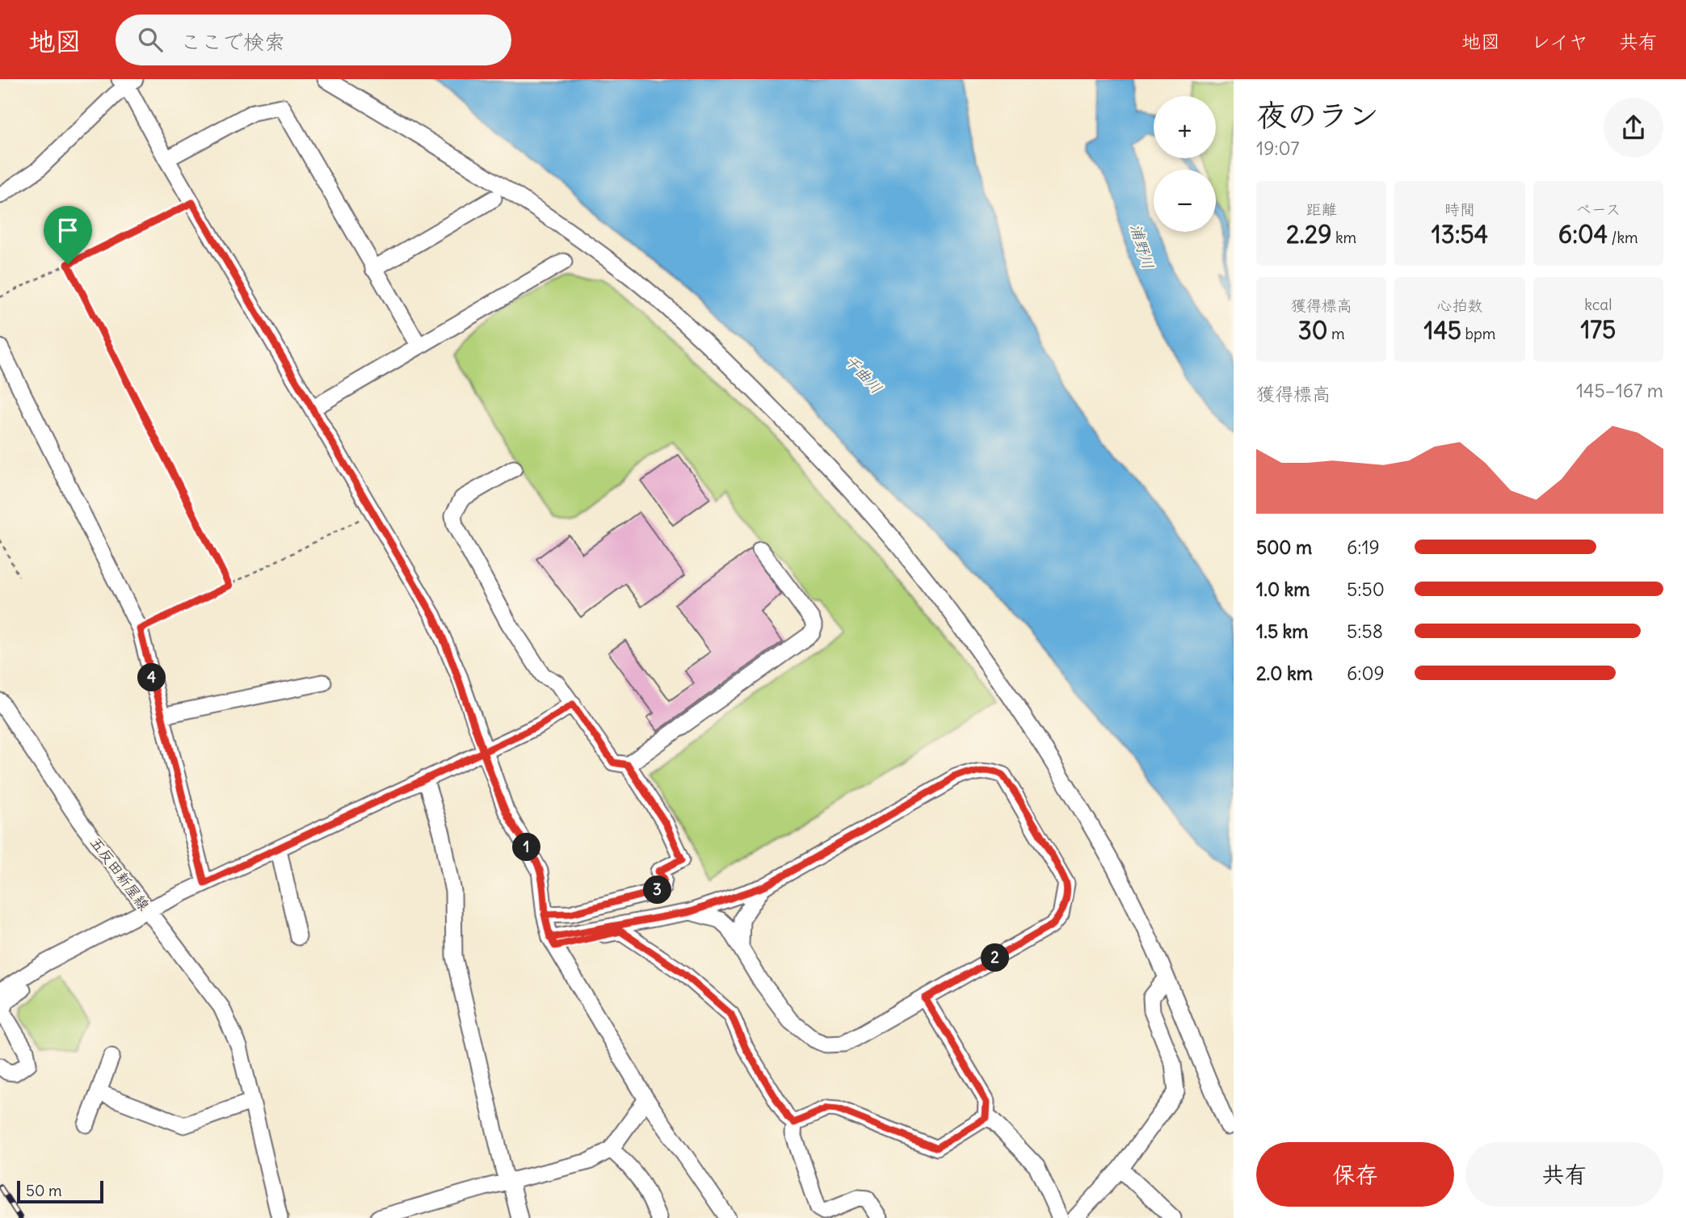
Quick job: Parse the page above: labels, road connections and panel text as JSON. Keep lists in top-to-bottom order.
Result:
{
  "streets": {
    "street": ["五反田新屋線"]
  },
  "water": ["浦野川", "千曲川"],
  "scale_bar": "50 m",
  "page": {
    "header": "地図",
    "search": "ここで検索",
    "nav": ["地図", "レイヤ", "共有"],
    "heading": ["夜のラン", "19:07"],
    "map_buttons": ["+", "−"],
    "stats": [
      ["距離", "2.29 km"],
      ["時間", "13:54"],
      ["ペース", "6:04 /km"],
      ["獲得標高", "30 m"],
      ["心拍数", "145 bpm"],
      ["kcal", "175"]
    ],
    "chart": ["獲得標高", "145–167 m"],
    "list": [
      {
        "name": "500 m",
        "note": "6:19"
      },
      {
        "name": "1.0 km",
        "note": "5:50"
      },
      {
        "name": "1.5 km",
        "note": "5:58"
      },
      {
        "name": "2.0 km",
        "note": "6:09"
      }
    ],
    "pins": [
      "4",
      "1",
      "3",
      "2"
    ],
    "buttons": ["保存", "共有"],
    "scale": "50 m"
  }
}
